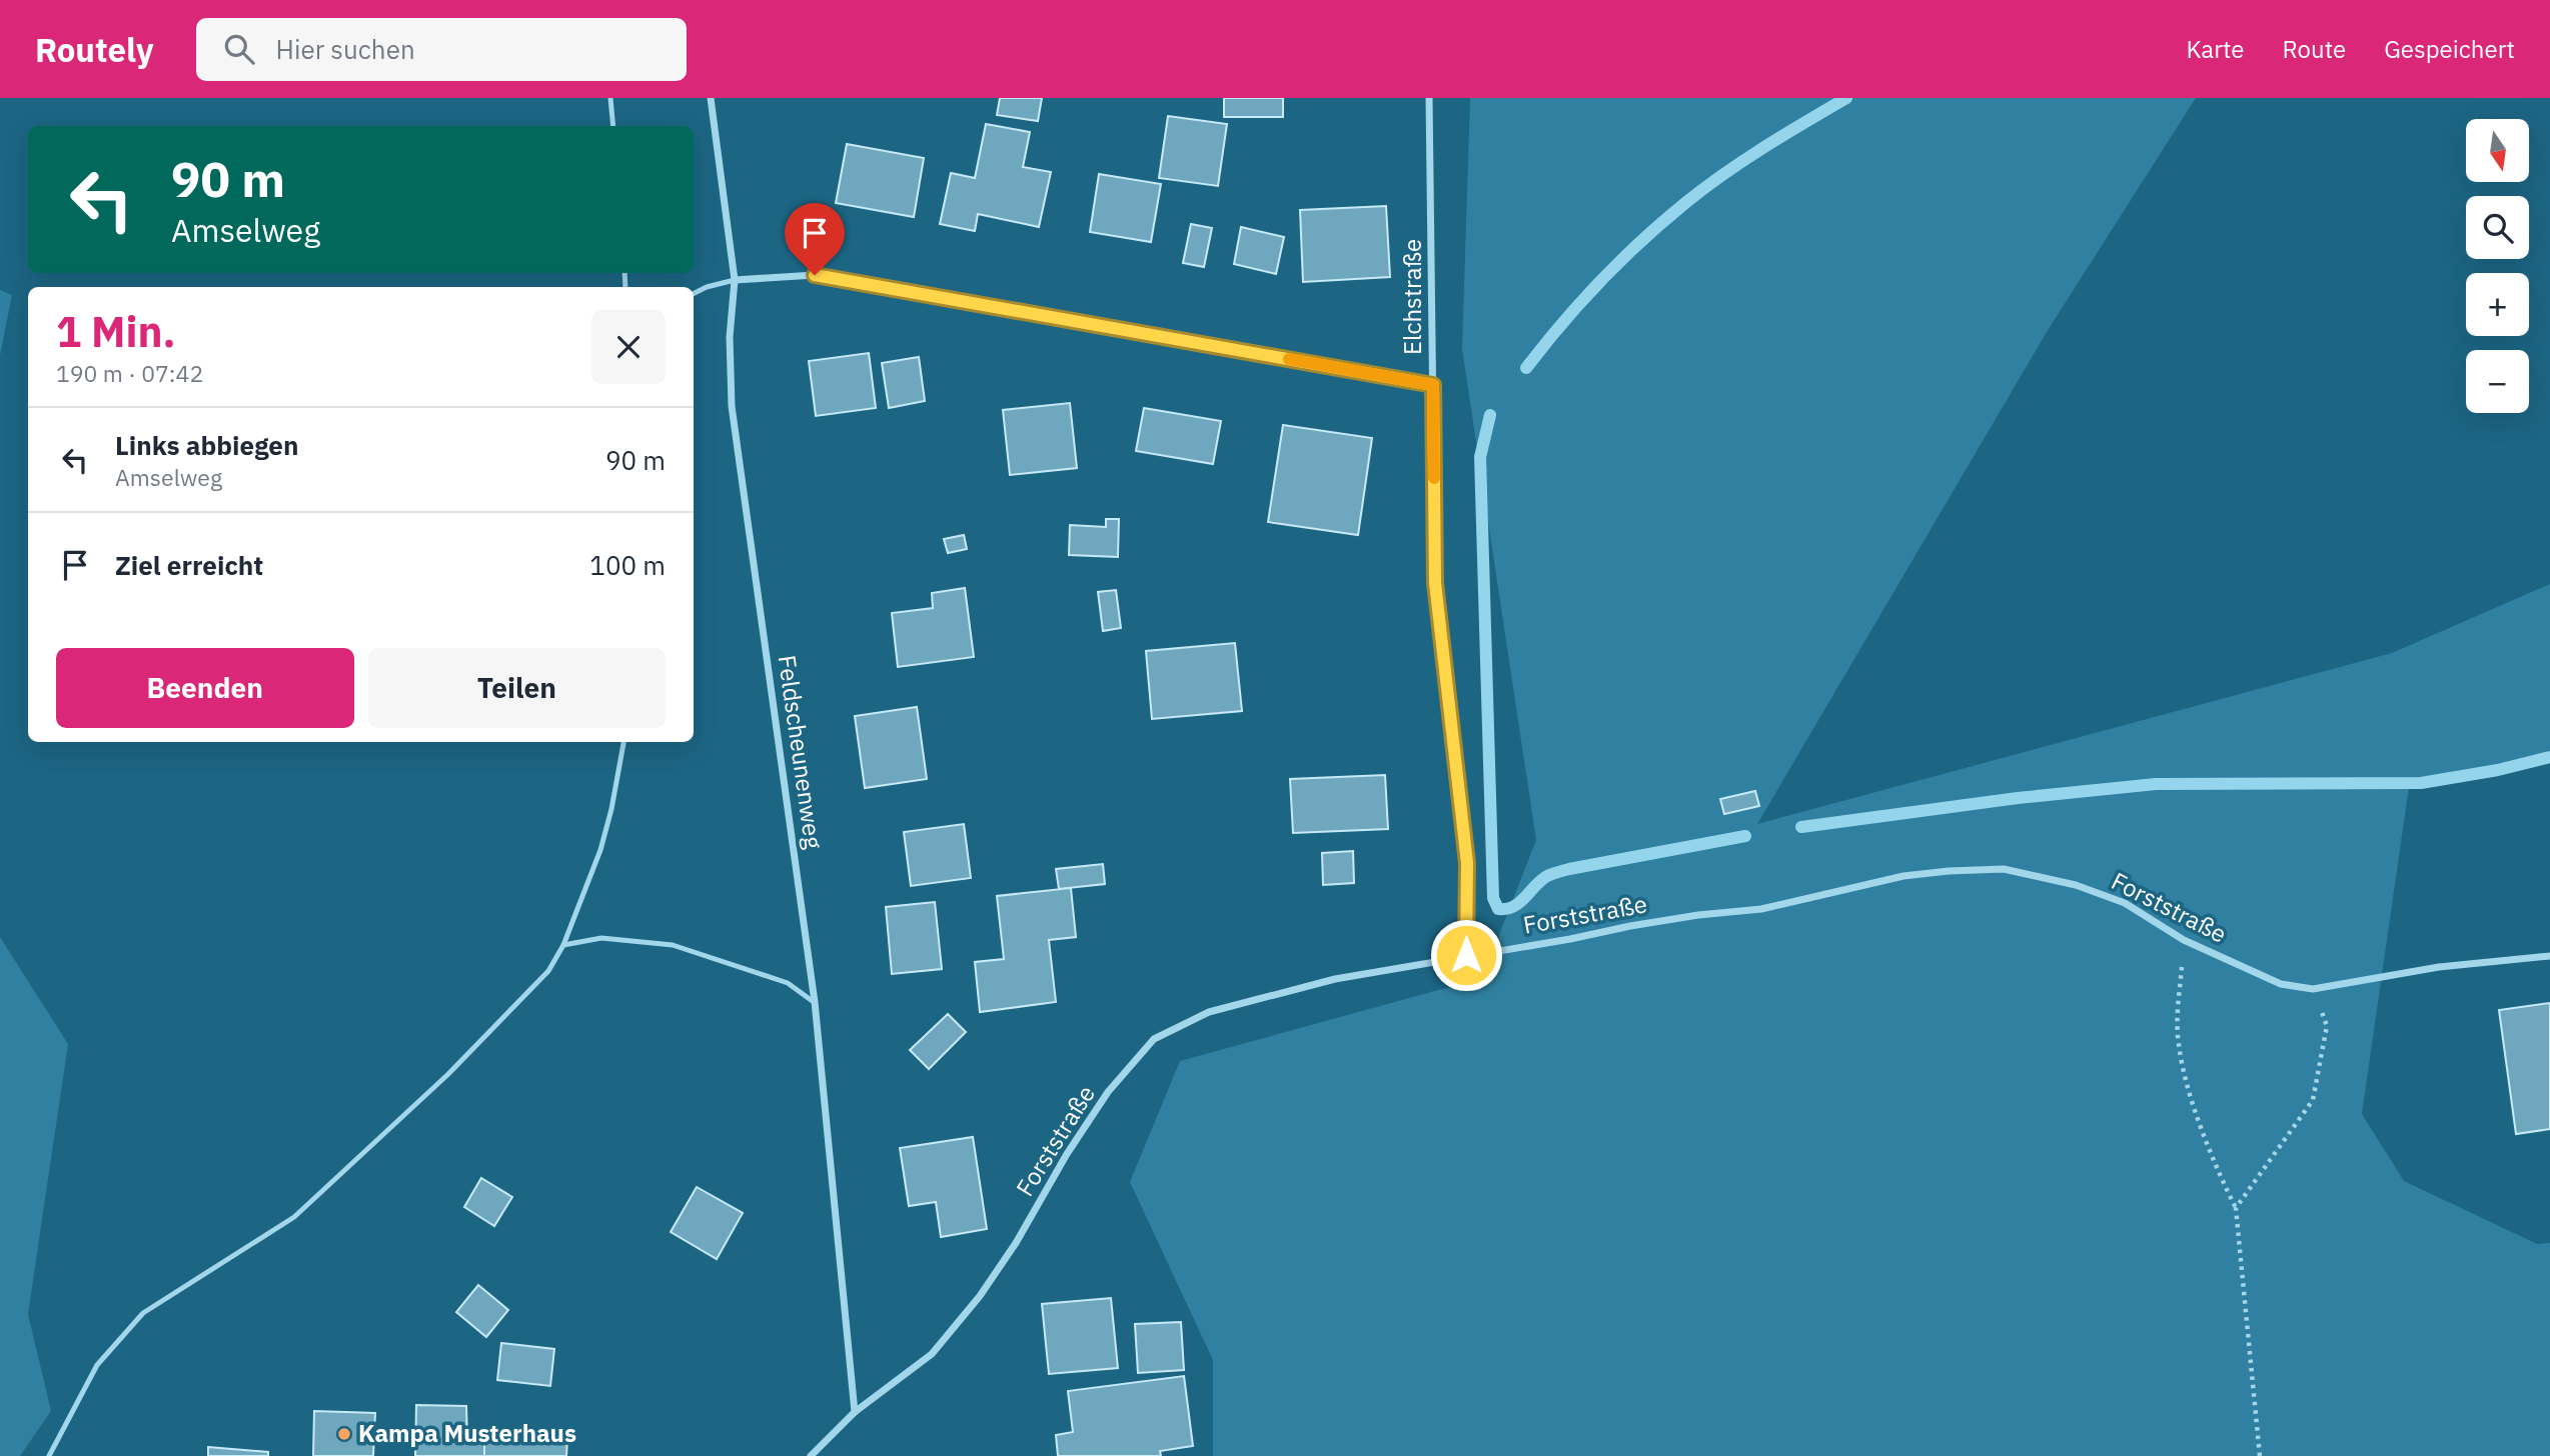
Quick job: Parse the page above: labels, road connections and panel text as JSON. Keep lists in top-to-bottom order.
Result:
{
  "streets": {
    "street": ["Elchstraße", "Feldscheunenweg", "Forststraße"]
  },
  "crossings": [
    ["Elchstraße", "Forststraße"],
    ["Feldscheunenweg", "Forststraße"]
  ],
  "places": ["Kampa Musterhaus"],
  "north": "bottom",
  "page": {
    "header": "Routely",
    "search": "Hier suchen",
    "nav": ["Karte", "Route", "Gespeichert"],
    "map_buttons": ["+", "−"],
    "turn": ["90 m", "Amselweg"],
    "heading": ["1 Min.", "190 m · 07:42"],
    "list": [
      {
        "name": "Links abbiegen",
        "note": "Amselweg",
        "value": "90 m"
      },
      {
        "name": "Ziel erreicht",
        "value": "100 m"
      }
    ],
    "buttons": ["Beenden", "Teilen"]
  }
}
